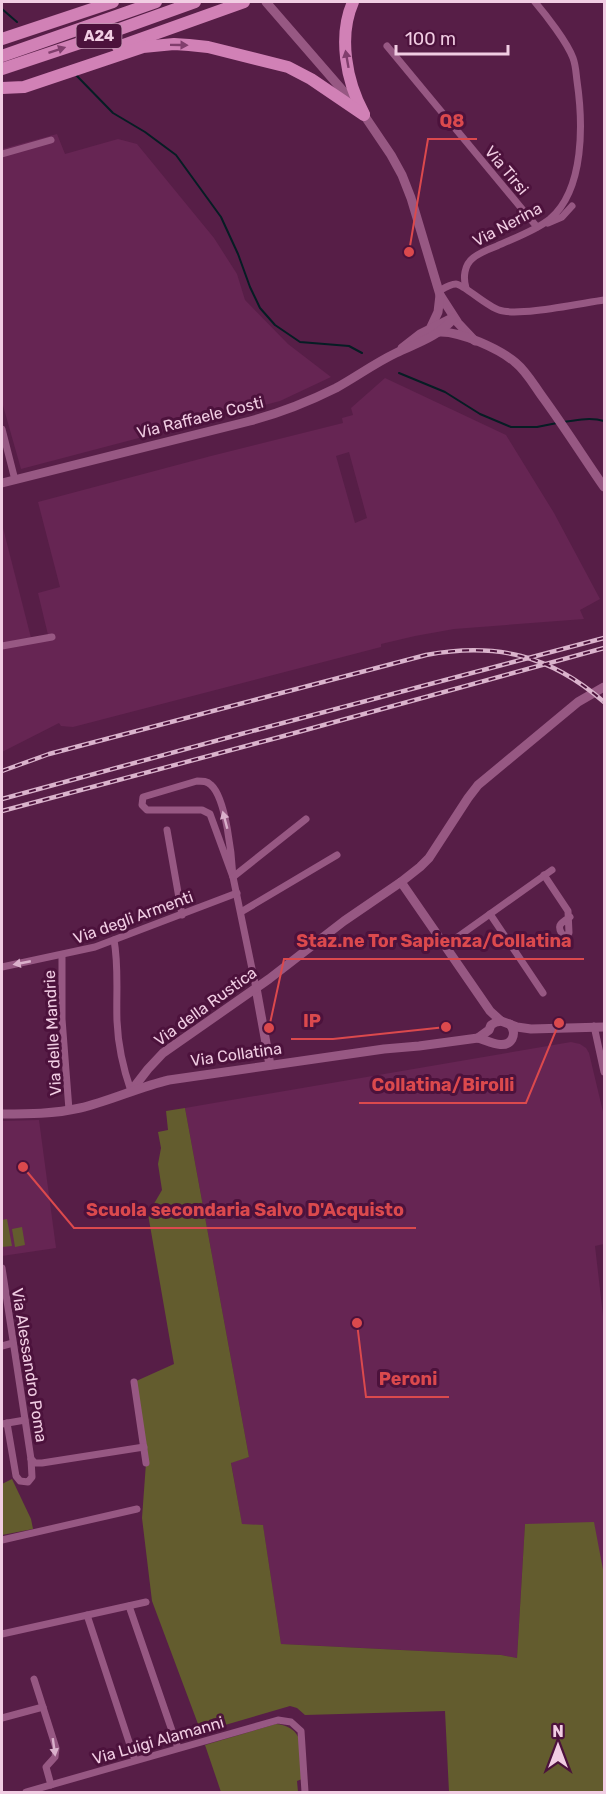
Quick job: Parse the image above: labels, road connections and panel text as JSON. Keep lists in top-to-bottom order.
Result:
{
  "streets": {
    "highway": ["A24"],
    "street": [
      "Via Tirsi",
      "Via Nerina",
      "Via Raffaele Costi",
      "Via degli Armenti",
      "Via della Rustica",
      "Via delle Mandrie",
      "Via Collatina",
      "Via Alessandro Poma",
      "Via Luigi Alamanni"
    ]
  },
  "crossings": [
    ["Via Tirsi", "Via Nerina"],
    ["Via degli Armenti", "Via delle Mandrie"],
    ["Via della Rustica", "Via Collatina"],
    ["Via delle Mandrie", "Via Collatina"]
  ],
  "places": [
    "Q8",
    "Collatina/Birolli",
    "IP",
    "Staz.ne Tor Sapienza/Collatina",
    "Scuola secondaria Salvo D'Acquisto",
    "Peroni"
  ],
  "scale_bar": "100 m",
  "north": "top"
}
